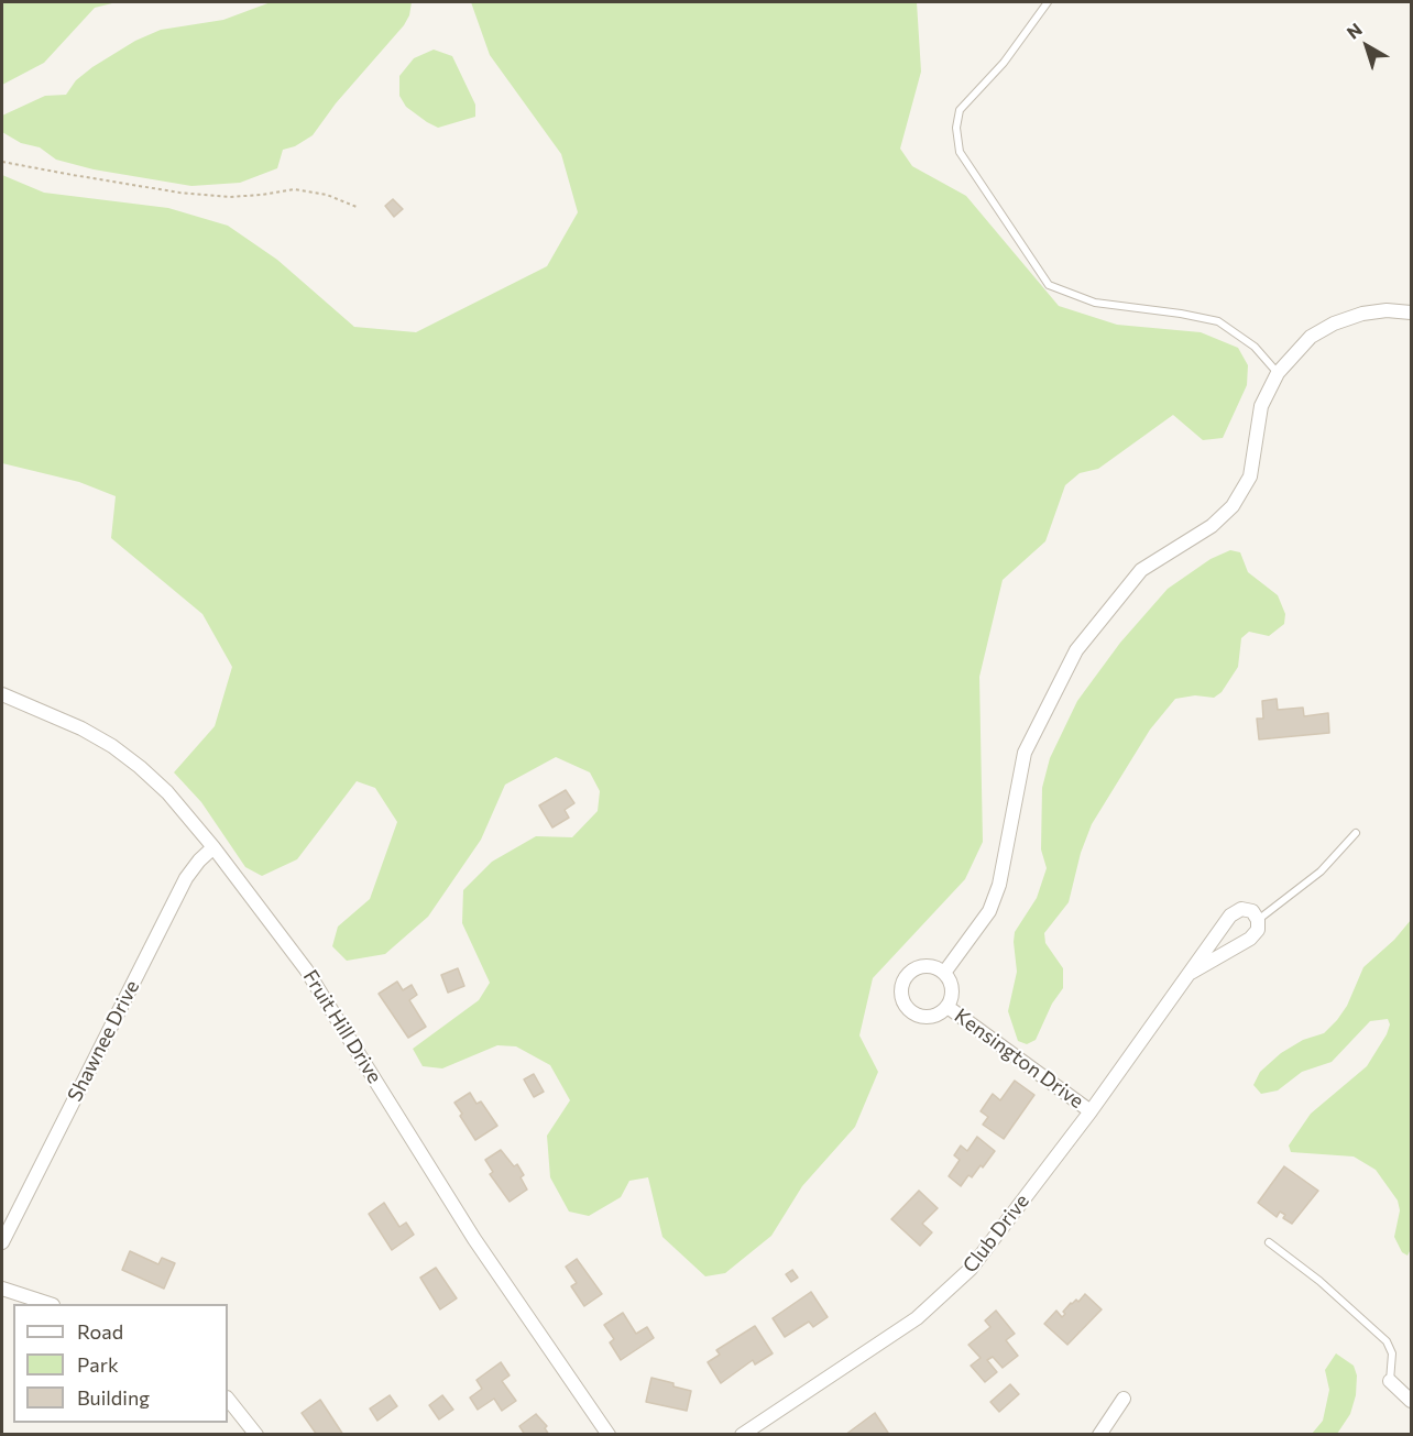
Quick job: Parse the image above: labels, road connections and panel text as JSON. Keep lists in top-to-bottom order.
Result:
{
  "streets": {
    "street": [
      "Fruit Hill Drive",
      "Shawnee Drive",
      "Kensington Drive",
      "Club Drive"
    ]
  },
  "crossings": [
    ["Fruit Hill Drive", "Shawnee Drive"],
    ["Kensington Drive", "Club Drive"]
  ],
  "legend": ["Road", "Park", "Building"],
  "north": "top left"
}
